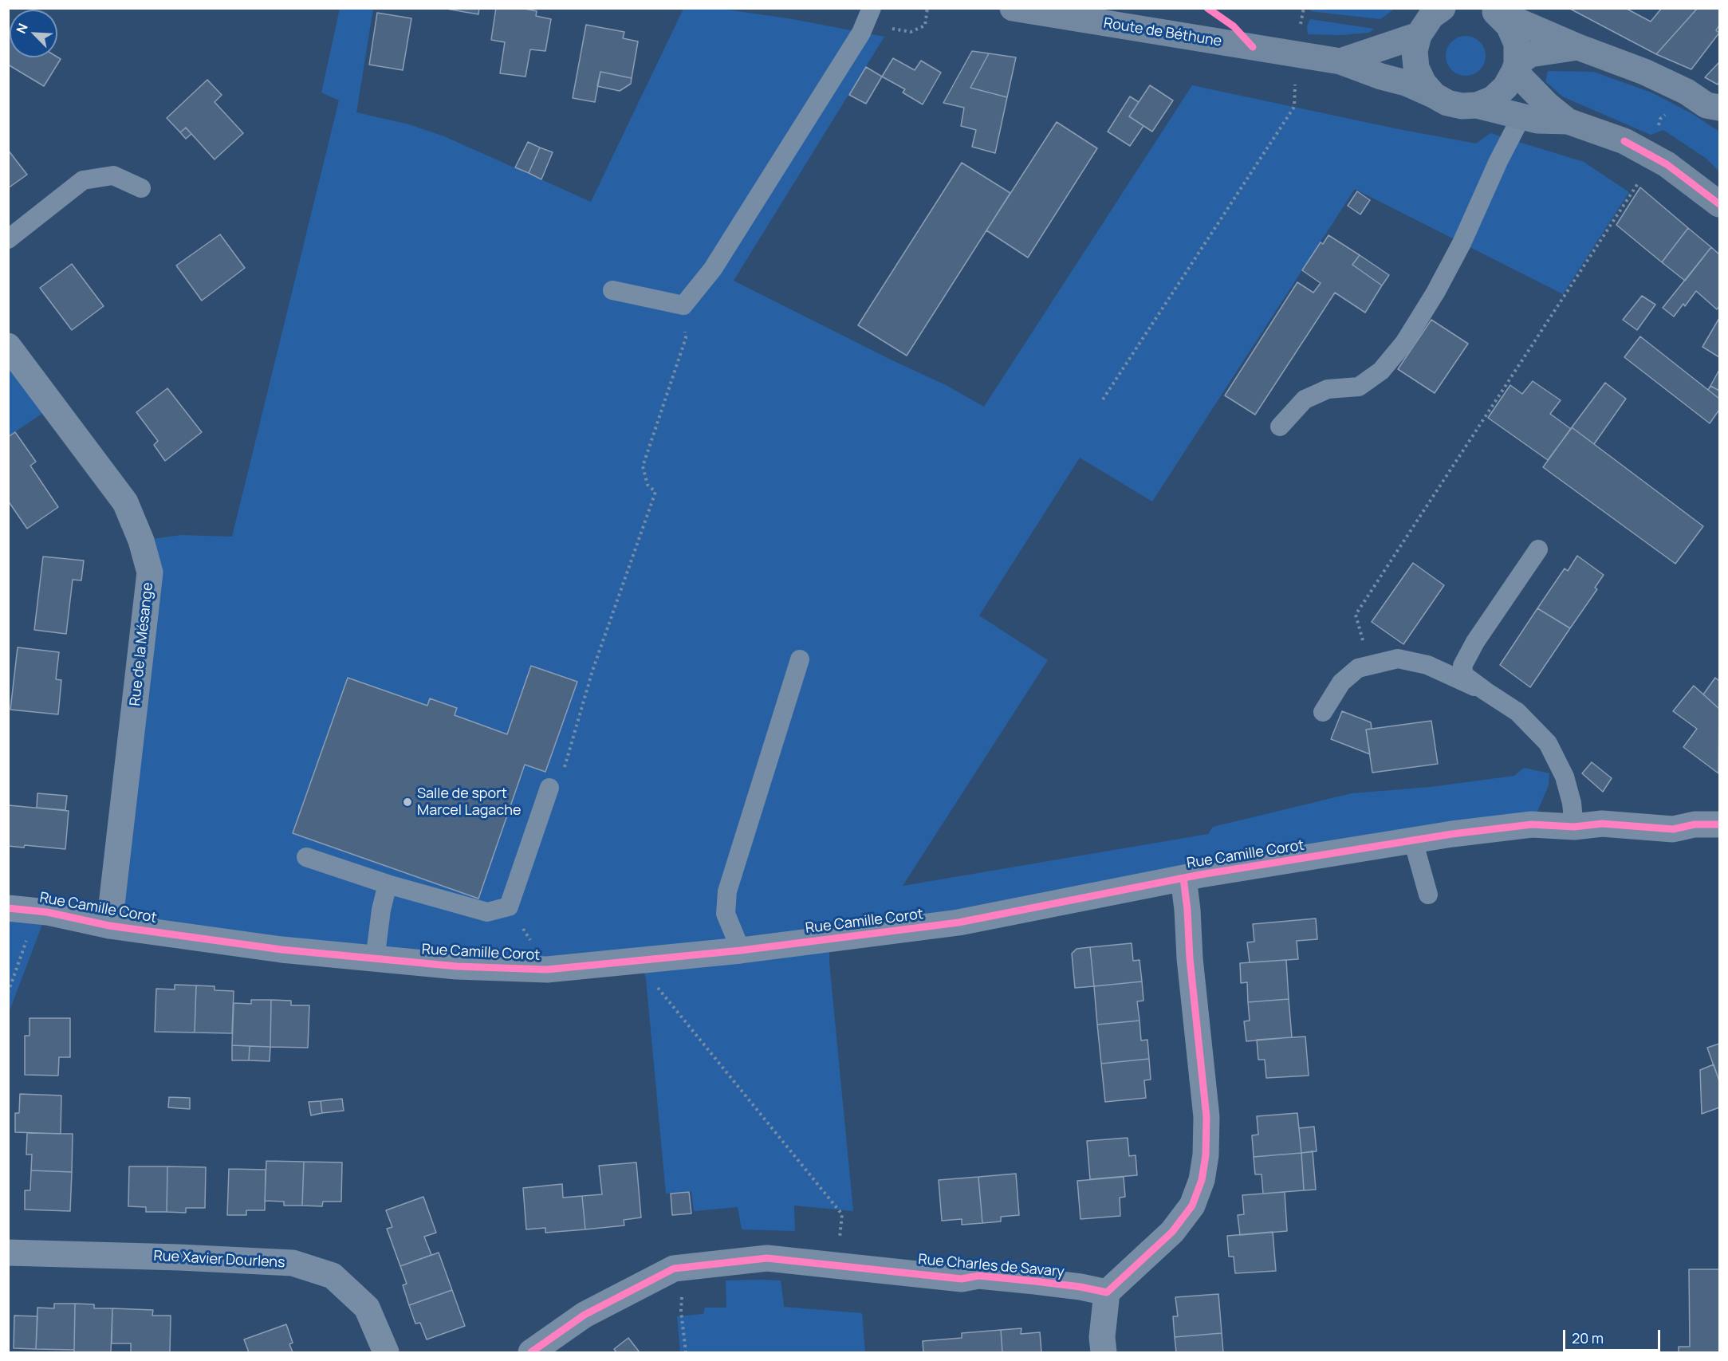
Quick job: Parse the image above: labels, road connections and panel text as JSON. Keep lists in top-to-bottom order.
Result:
{
  "streets": {
    "main road": ["Route de Béthune"],
    "street": [
      "Rue de la Mésange",
      "Rue Camille Corot",
      "Rue Xavier Dourlens",
      "Rue Charles de Savary"
    ]
  },
  "crossings": [
    ["Rue de la Mésange", "Rue Camille Corot"]
  ],
  "places": ["Salle de sport Marcel Lagache"],
  "scale_bar": "20 m",
  "north": "top left"
}
